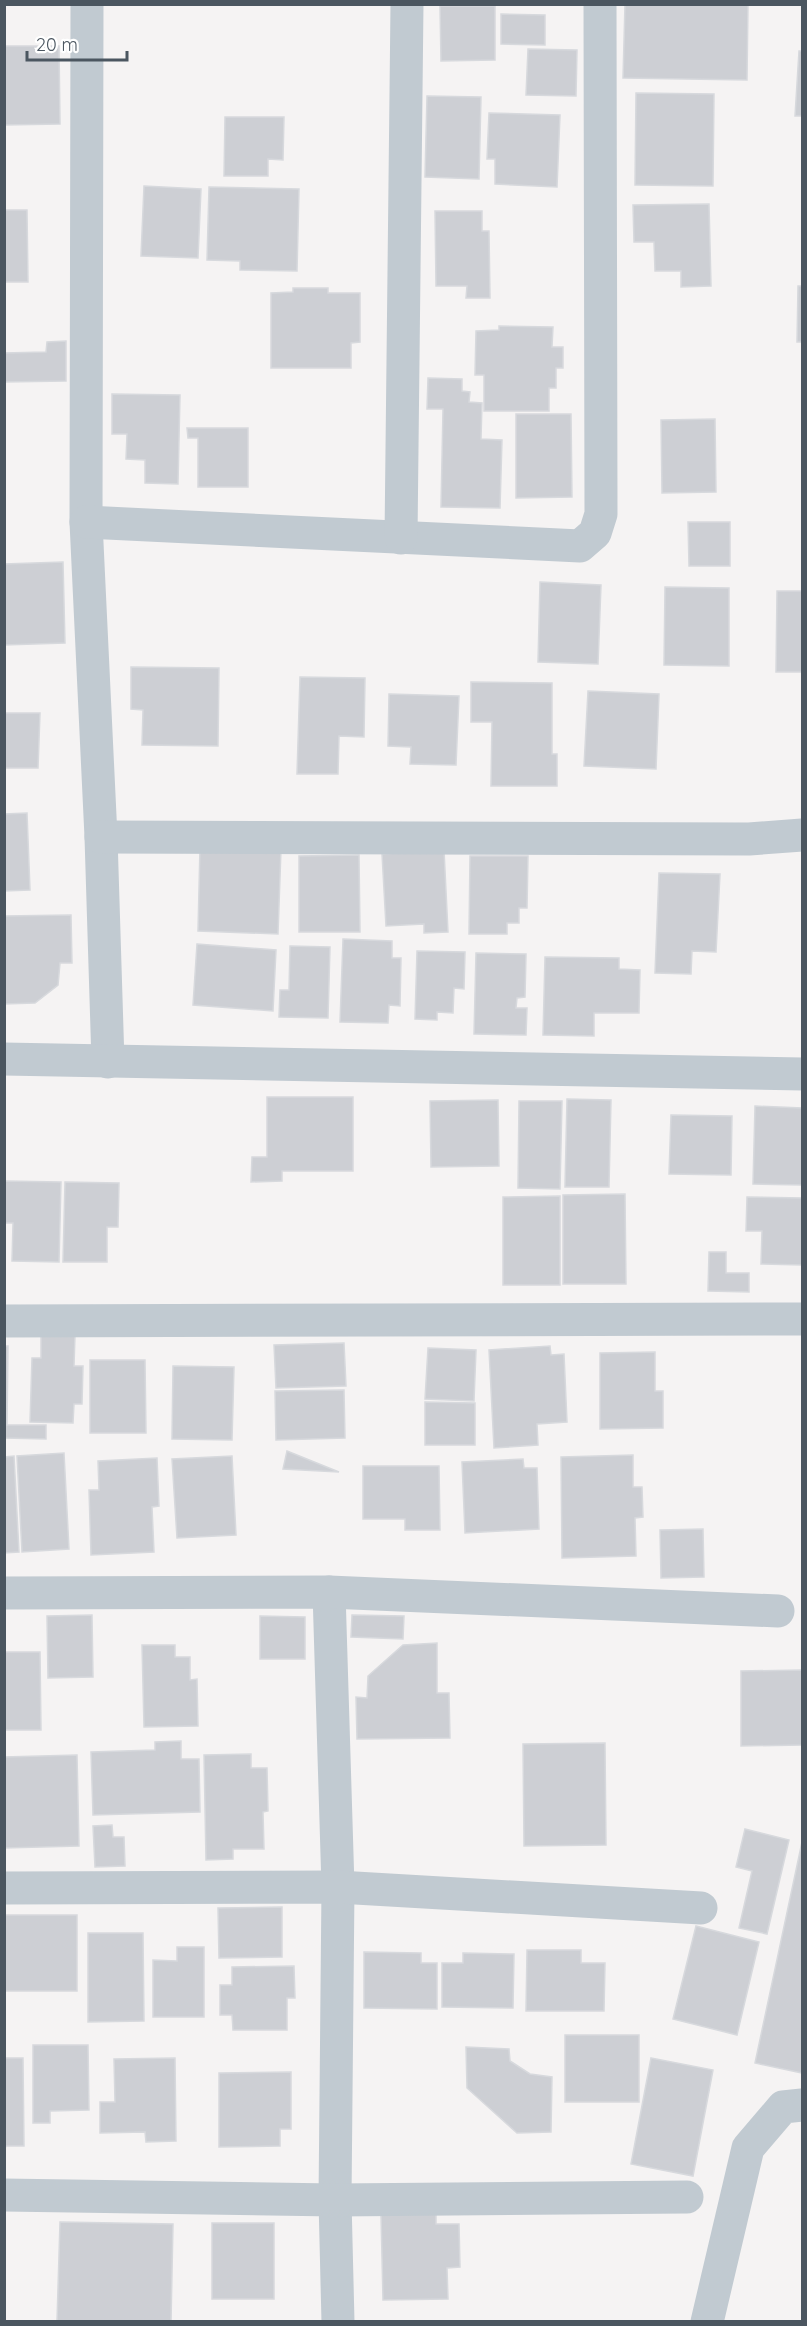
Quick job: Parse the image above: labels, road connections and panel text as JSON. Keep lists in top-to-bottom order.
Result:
{
  "scale_bar": "20 m"
}
